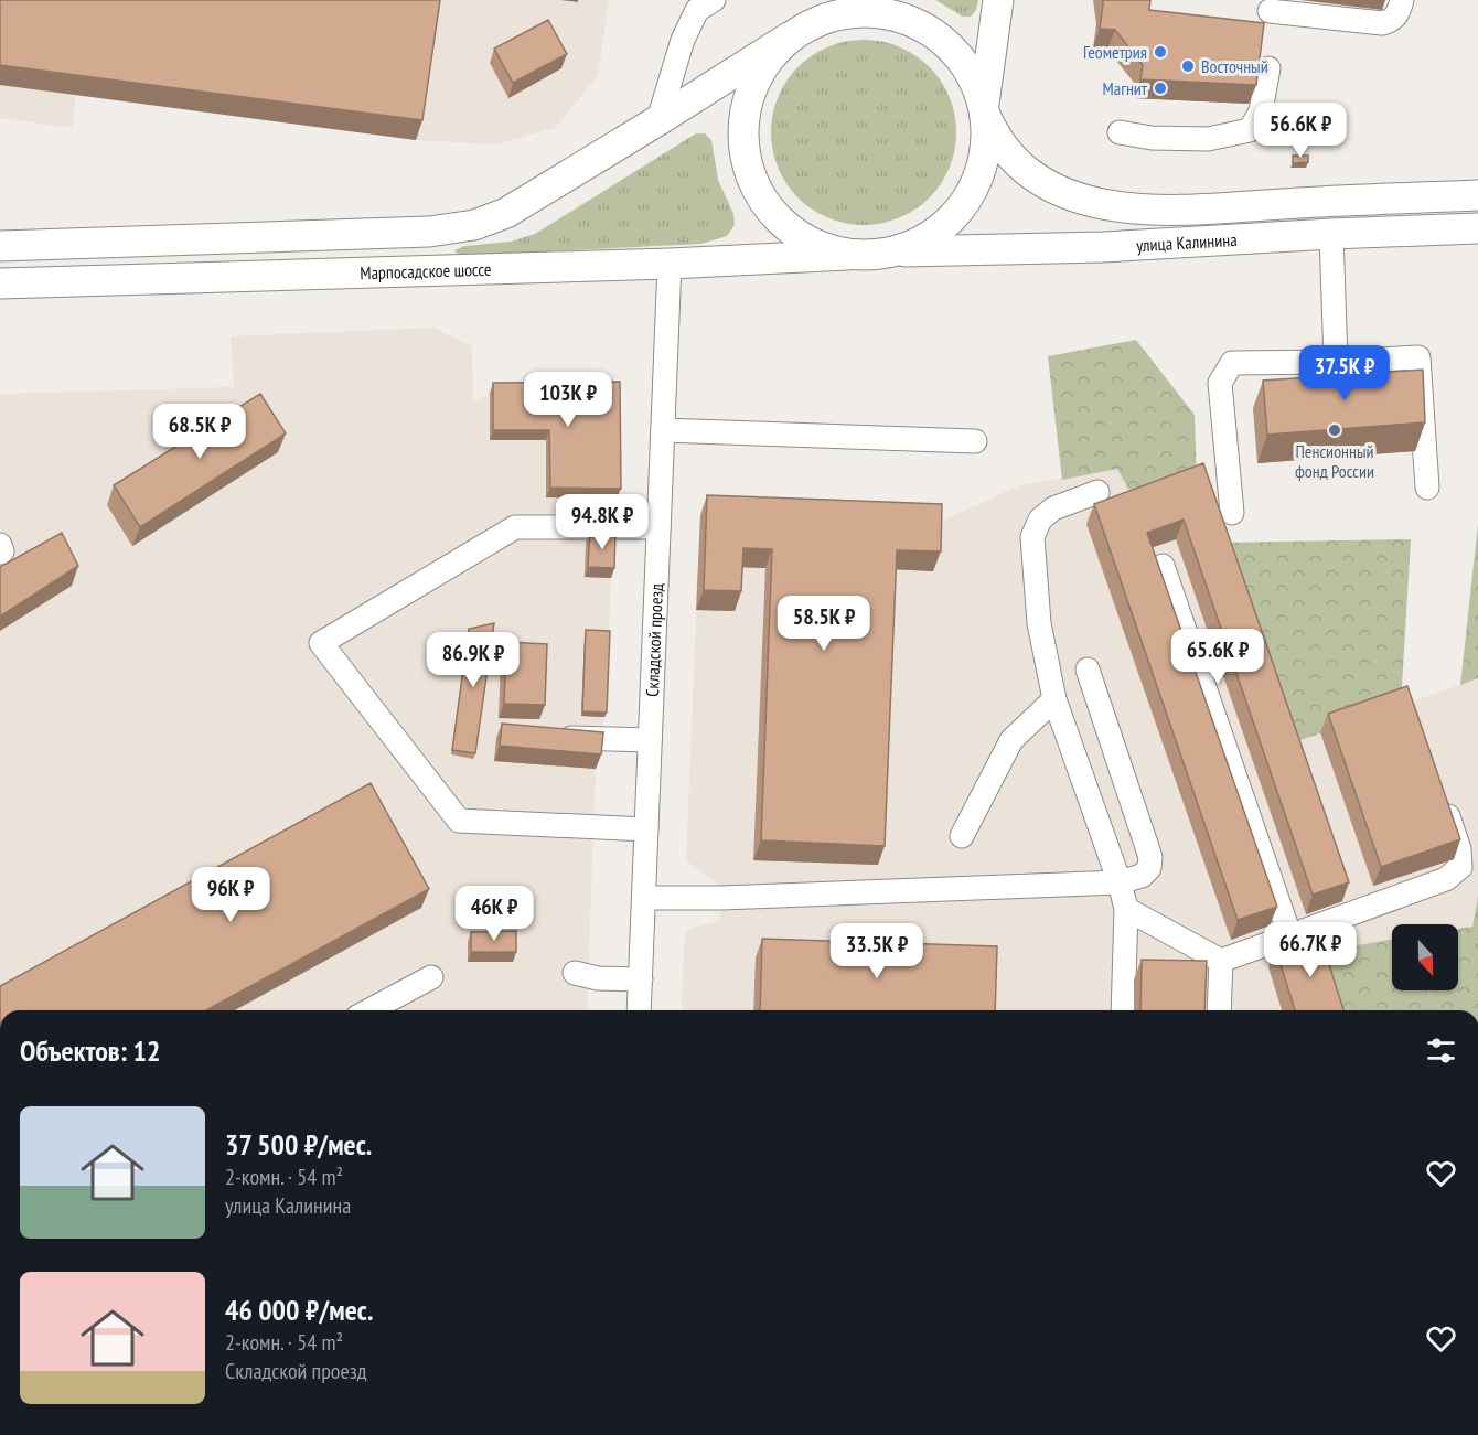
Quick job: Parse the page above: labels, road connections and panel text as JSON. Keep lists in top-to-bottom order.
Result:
{
  "streets": {
    "main road": ["улица Калинина", "Марпосадское шоссе"],
    "street": ["Складской проезд"]
  },
  "crossings": [
    ["улица Калинина", "Марпосадское шоссе"],
    ["Марпосадское шоссе", "Складской проезд"]
  ],
  "places": [
    "Геометрия",
    "Восточный",
    "Магнит",
    "Пенсионный фонд России"
  ],
  "north": "bottom",
  "page": {
    "price": [
      "56.6K ₽",
      "37.5K ₽",
      "103K ₽",
      "68.5K ₽",
      "94.8K ₽",
      "58.5K ₽",
      "65.6K ₽",
      "86.9K ₽",
      "96K ₽",
      "46K ₽",
      "66.7K ₽",
      "33.5K ₽"
    ],
    "heading": "Объектов: 12",
    "list": [
      {
        "name": "37 500 ₽/мес.",
        "note": "2-комн. · 54 m² · улица Калинина"
      },
      {
        "name": "46 000 ₽/мес.",
        "note": "2-комн. · 54 m² · Складской проезд"
      }
    ]
  }
}
